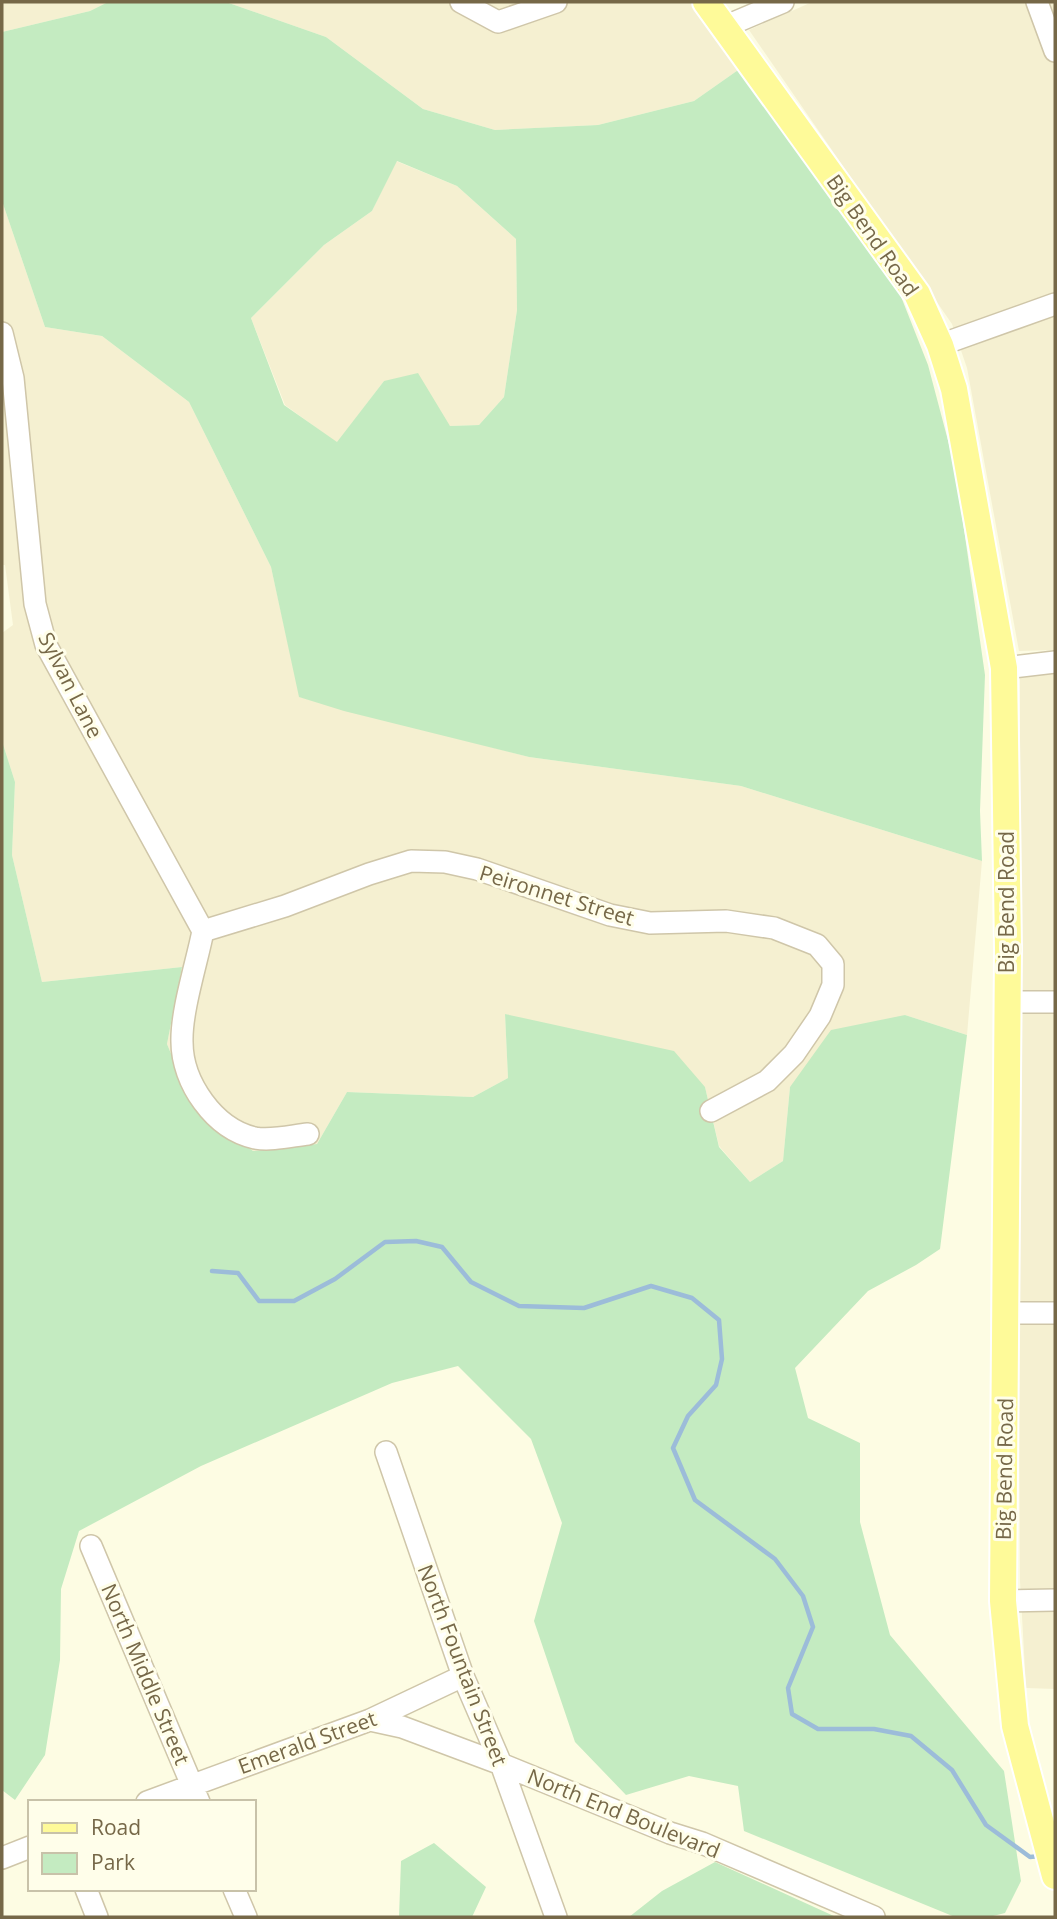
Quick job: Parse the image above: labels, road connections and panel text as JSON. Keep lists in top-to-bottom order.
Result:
{
  "streets": {
    "main road": ["Big Bend Road"],
    "street": [
      "Sylvan Lane",
      "Peironnet Street",
      "North Fountain Street",
      "North Middle Street",
      "Emerald Street",
      "North End Boulevard"
    ]
  },
  "crossings": [
    ["Sylvan Lane", "Peironnet Street"],
    ["North Fountain Street", "Emerald Street"],
    ["North Fountain Street", "North End Boulevard"],
    ["North Middle Street", "Emerald Street"],
    ["Emerald Street", "North End Boulevard"]
  ],
  "legend": ["Road", "Park"]
}
